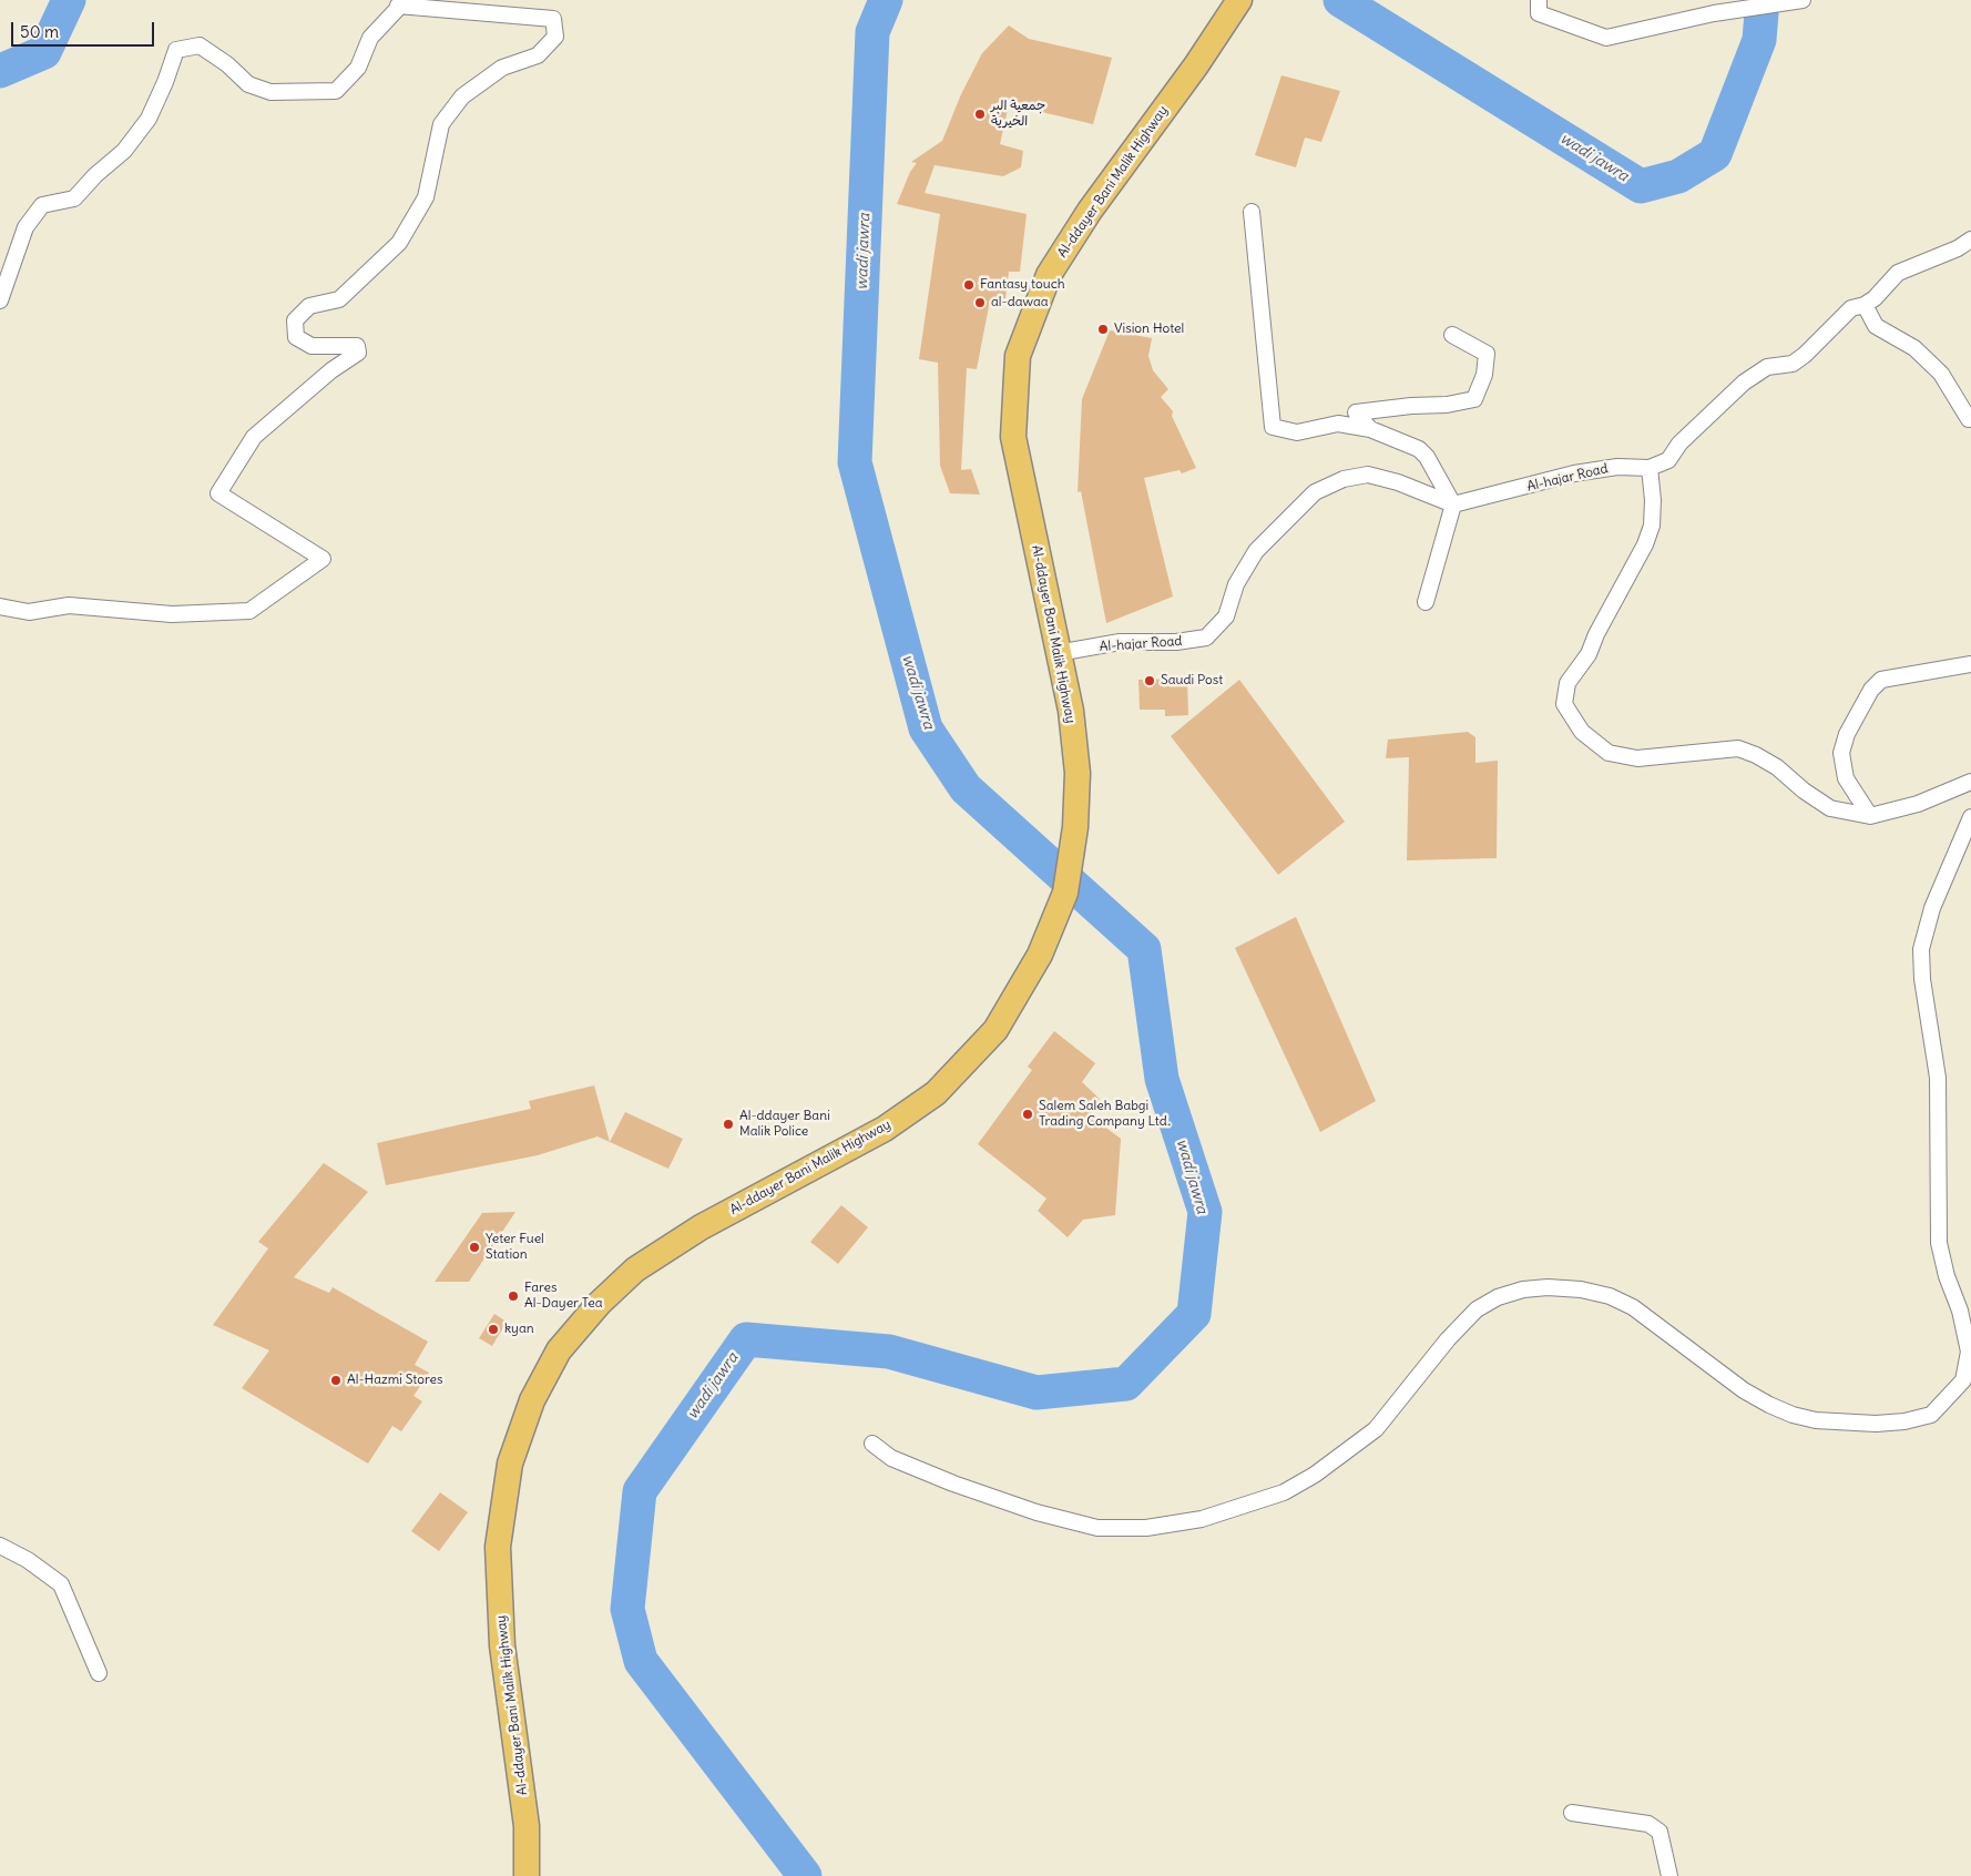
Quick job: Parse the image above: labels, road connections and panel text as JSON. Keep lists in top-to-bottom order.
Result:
{
  "streets": {
    "main road": ["Al-ddayer Bani Malik Highway"],
    "street": ["Al-hajar Road"]
  },
  "crossings": [
    ["Al-ddayer Bani Malik Highway", "Al-hajar Road"]
  ],
  "water": ["wadi jawra"],
  "places": [
    "جمعية البر الخيرية",
    "Fantasy touch",
    "al-dawaa",
    "Vision Hotel",
    "Saudi Post",
    "Salem Saleh Babgi Trading Company Ltd.",
    "Al-ddayer Bani Malik Police",
    "Yeter Fuel Station",
    "Fares Al-Dayer Tea",
    "kyan",
    "Al-Hazmi Stores"
  ],
  "scale_bar": "50 m"
}
